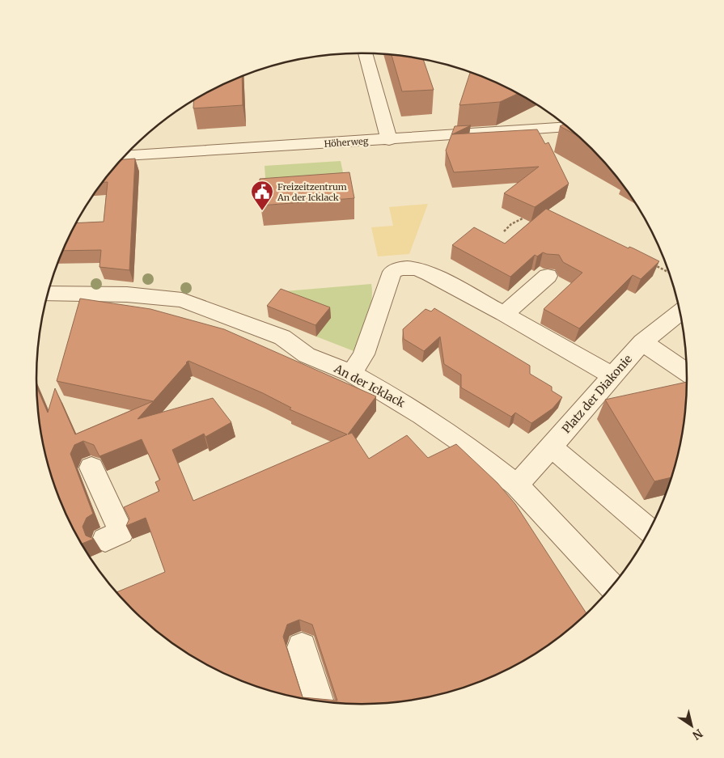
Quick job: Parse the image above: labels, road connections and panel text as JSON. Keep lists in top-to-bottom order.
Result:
{
  "streets": {
    "street": ["Höherweg", "An der Icklack", "Platz der Diakonie"]
  },
  "crossings": [
    ["An der Icklack", "Platz der Diakonie"]
  ],
  "places": {
    "public building": ["Freizeitzentrum An der Icklack"]
  },
  "north": "bottom right"
}
